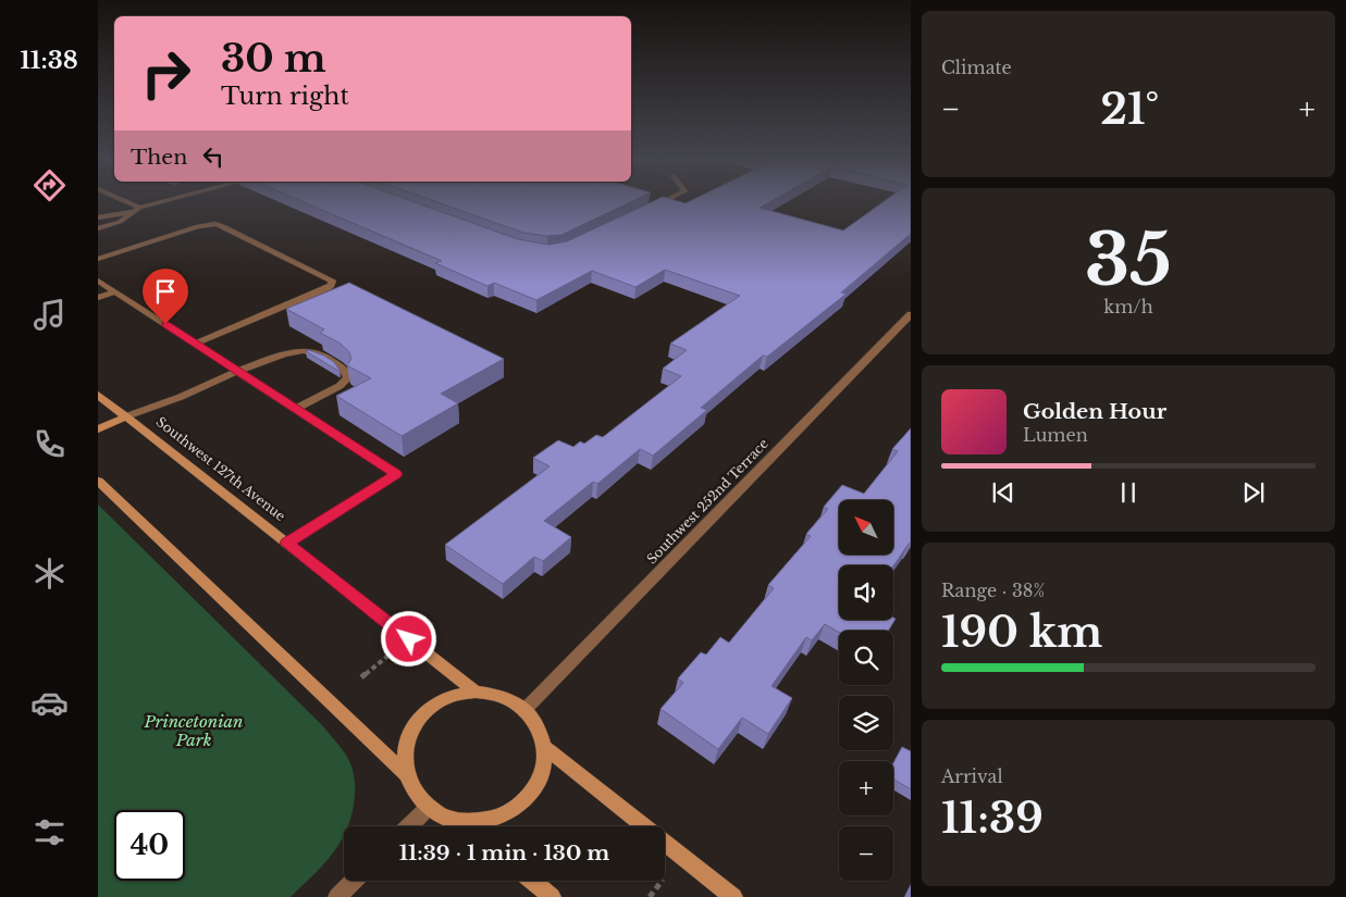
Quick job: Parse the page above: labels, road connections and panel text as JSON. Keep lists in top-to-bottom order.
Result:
{
  "streets": {
    "street": ["Southwest 127th Avenue", "Southwest 252nd Terrace"]
  },
  "crossings": [
    ["Southwest 127th Avenue", "Southwest 252nd Terrace"]
  ],
  "parks": ["Princetonian Park"],
  "north": "top left",
  "page": {
    "tabs": "11:38",
    "tile": [
      "Climate",
      ["35", "km/h"],
      ["Range · 38%", "190 km"],
      ["Arrival", "11:39"]
    ],
    "turn": ["30 m", "Turn right"],
    "heat": ["−", "21°", "+"],
    "then": "Then",
    "song": ["Golden Hour", "Lumen"],
    "map_buttons": ["+", "−"],
    "limit": "40",
    "trip": "11:39 · 1 min · 130 m"
  }
}
